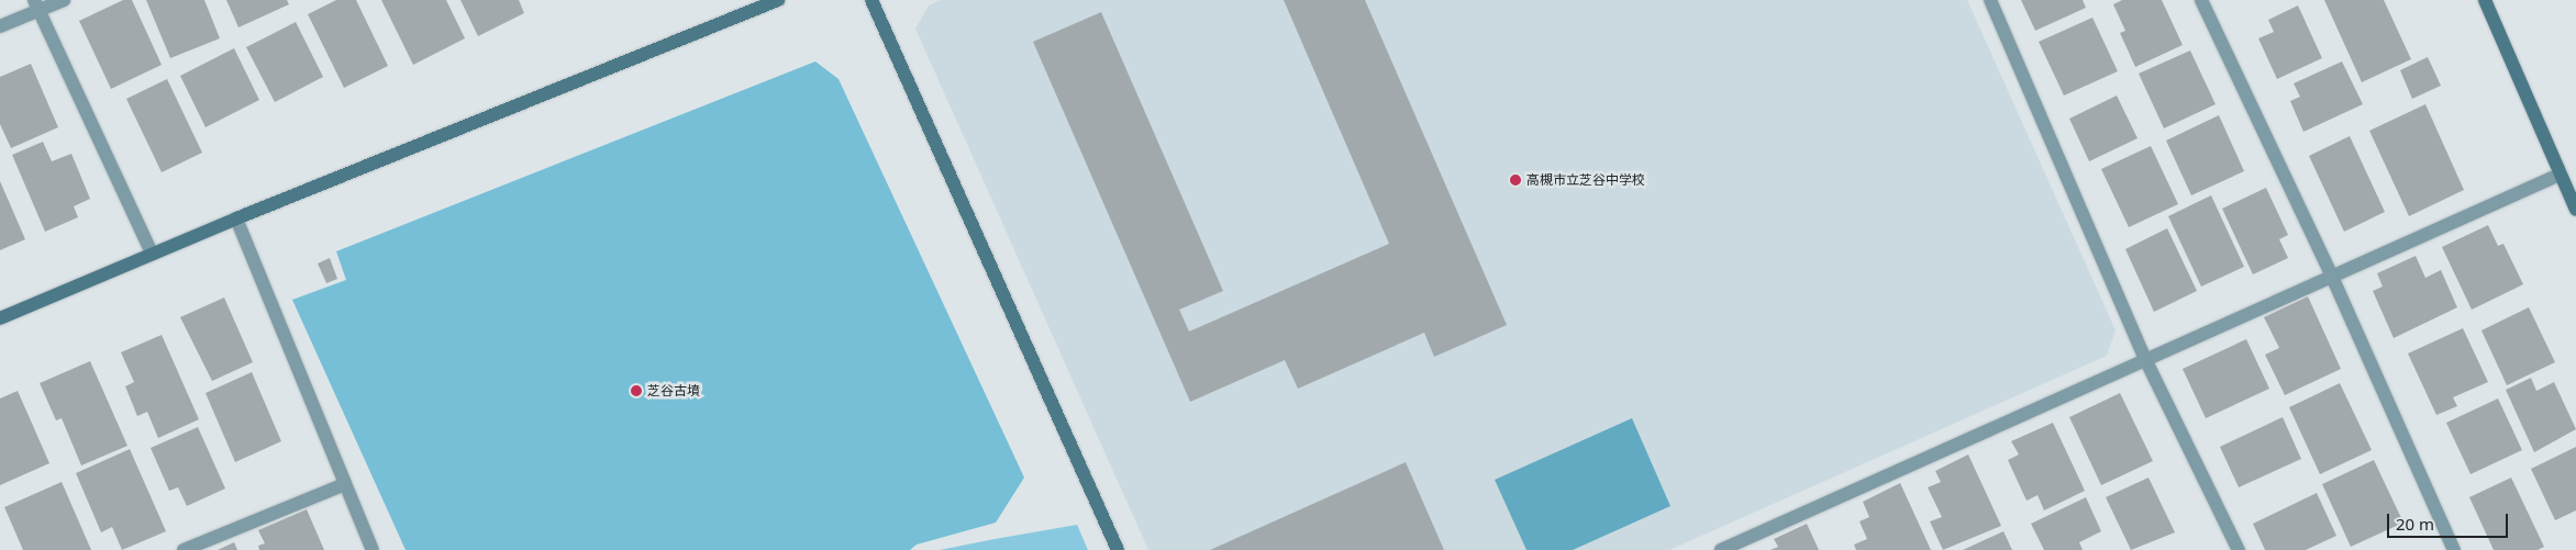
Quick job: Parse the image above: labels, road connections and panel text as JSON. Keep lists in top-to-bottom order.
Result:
{
  "places": ["高槻市立芝谷中学校", "芝谷古墳"],
  "scale_bar": "20 m"
}
